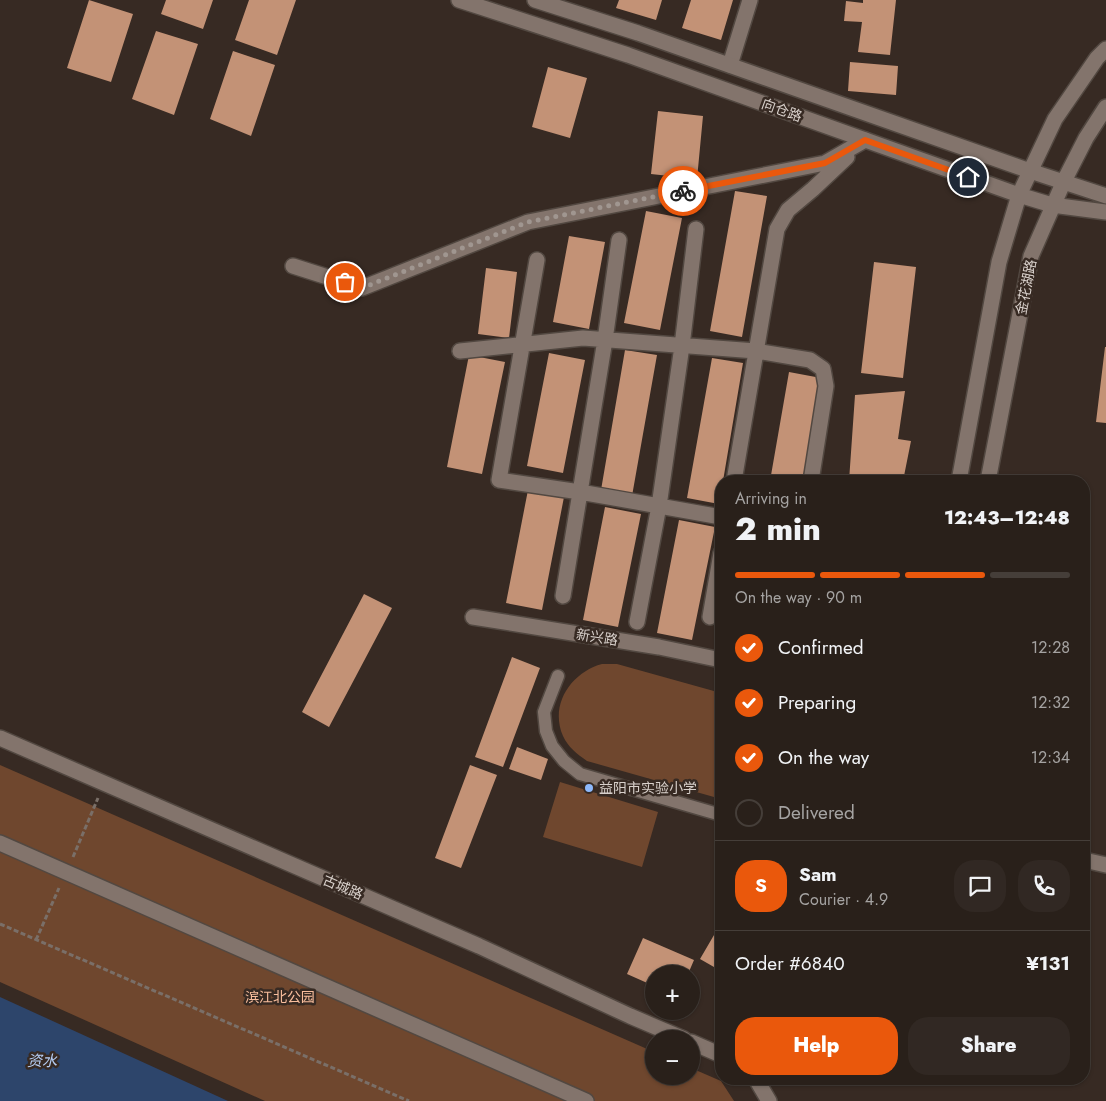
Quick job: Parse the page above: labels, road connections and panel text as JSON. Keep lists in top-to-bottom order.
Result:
{
  "streets": {
    "street": [
      "向仓路",
      "金花湖路",
      "新兴路",
      "古城路"
    ]
  },
  "crossings": [
    ["向仓路", "金花湖路"]
  ],
  "water": ["资水"],
  "parks": ["滨江北公园"],
  "places": ["益阳市实验小学"],
  "page": {
    "heading": ["2 min", "Arriving in", "12:43–12:48"],
    "panel": [
      "Sam",
      "Courier · 4.9",
      "Order #6840",
      "¥131"
    ],
    "bar": "On the way · 90 m",
    "list": [
      ["Confirmed", "12:28"],
      ["Preparing", "12:32"],
      ["On the way", "12:34"],
      "Delivered"
    ],
    "round": "S",
    "map_buttons": ["+", "−"],
    "buttons": ["Help", "Share"]
  }
}
